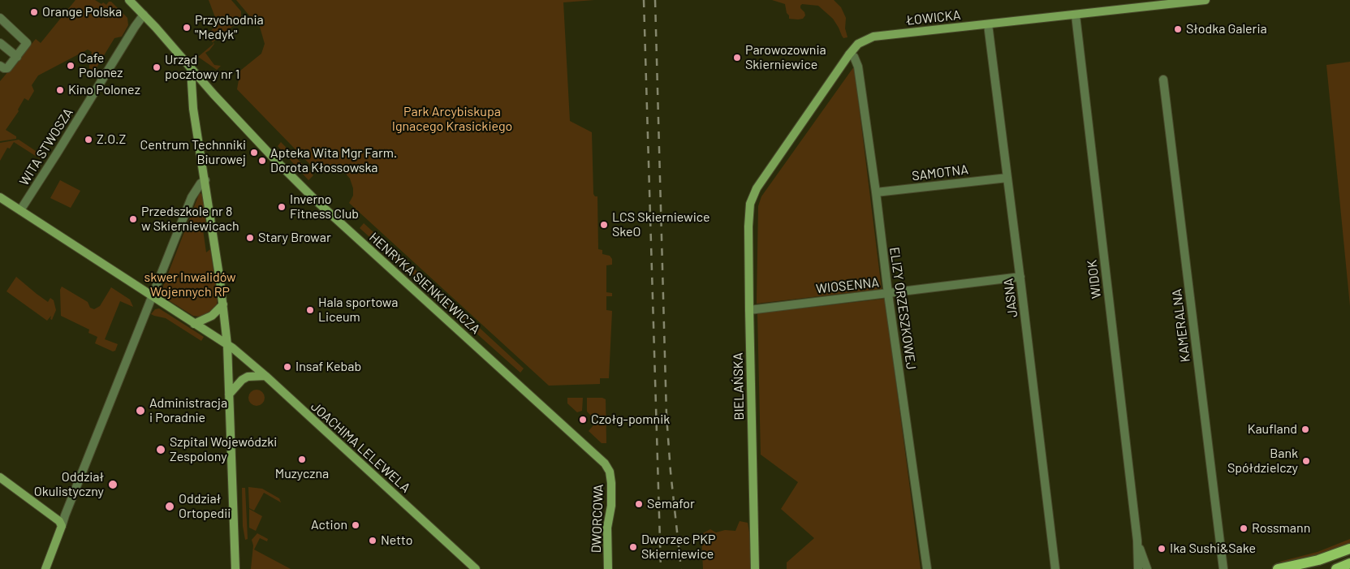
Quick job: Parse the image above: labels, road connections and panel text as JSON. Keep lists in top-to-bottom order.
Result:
{
  "streets": {
    "street": [
      "ŁOWICKA",
      "WITA STWOSZA",
      "SAMOTNA",
      "WIDOK",
      "HENRYKA SIENKIEWICZA",
      "WIOSENNA",
      "JASNA",
      "ELIZY ORZESZKOWEJ",
      "KAMERALNA",
      "BIELAŃSKA",
      "JOACHIMA LELEWELA",
      "DWORCOWA"
    ]
  },
  "crossings": [
    ["ŁOWICKA", "WIDOK"],
    ["ŁOWICKA", "JASNA"],
    ["ŁOWICKA", "ELIZY ORZESZKOWEJ"],
    ["ŁOWICKA", "BIELAŃSKA"],
    ["WITA STWOSZA", "HENRYKA SIENKIEWICZA"],
    ["WITA STWOSZA", "JOACHIMA LELEWELA"],
    ["SAMOTNA", "JASNA"],
    ["SAMOTNA", "ELIZY ORZESZKOWEJ"],
    ["HENRYKA SIENKIEWICZA", "DWORCOWA"],
    ["WIOSENNA", "JASNA"],
    ["WIOSENNA", "ELIZY ORZESZKOWEJ"],
    ["WIOSENNA", "BIELAŃSKA"]
  ],
  "parks": ["Park Arcybiskupa Ignacego Krasickiego", "skwer Inwalidów Wojennych RP"],
  "places": [
    "Orange Polska",
    "Przychodnia \"Medyk\"",
    "Słodka Galeria",
    "Parowozownia Skierniewice",
    "Cafe Polonez",
    "Urząd pocztowy nr 1",
    "Kino Polonez",
    "Z.O.Z",
    "Centrum Technniki Biurowej",
    "Apteka Wita Mgr Farm. Dorota Kłossowska",
    "Inverno Fitness Club",
    "Przedszkole nr 8 w Skierniewicach",
    "LCS Skierniewice SkeO",
    "Stary Browar",
    "Hala sportowa Liceum",
    "Insaf Kebab",
    "Administracja i Poradnie",
    "Czołg-pomnik",
    "Kaufland",
    "Szpital Wojewódzki Zespolony",
    "Muzyczna",
    "Bank Spółdzielczy",
    "Oddział Okulistyczny",
    "Semafor",
    "Oddział Ortopedii",
    "Action",
    "Rossmann",
    "Netto",
    "Dworzec PKP Skierniewice",
    "Ika Sushi&Sake"
  ]
}
